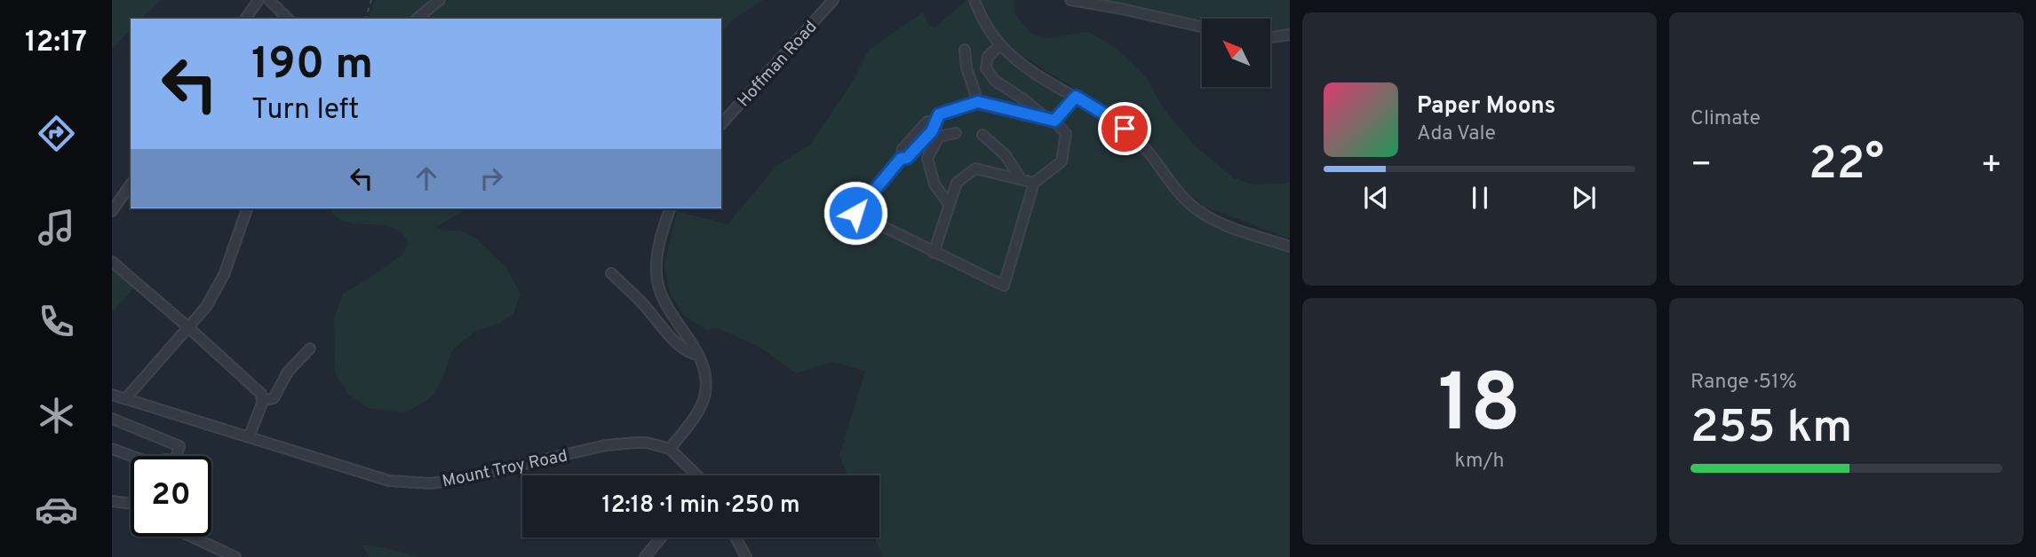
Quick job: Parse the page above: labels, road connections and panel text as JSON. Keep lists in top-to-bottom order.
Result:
{
  "streets": {
    "street": ["Hoffman Road", "Mount Troy Road"]
  },
  "north": "top left",
  "page": {
    "tabs": "12:17",
    "tile": [
      "Climate",
      ["18", "km/h"],
      ["Range · 51%", "255 km"]
    ],
    "turn": ["190 m", "Turn left"],
    "song": ["Paper Moons", "Ada Vale"],
    "heat": ["−", "22°", "+"],
    "limit": "20",
    "trip": "12:18 · 1 min · 250 m"
  }
}
